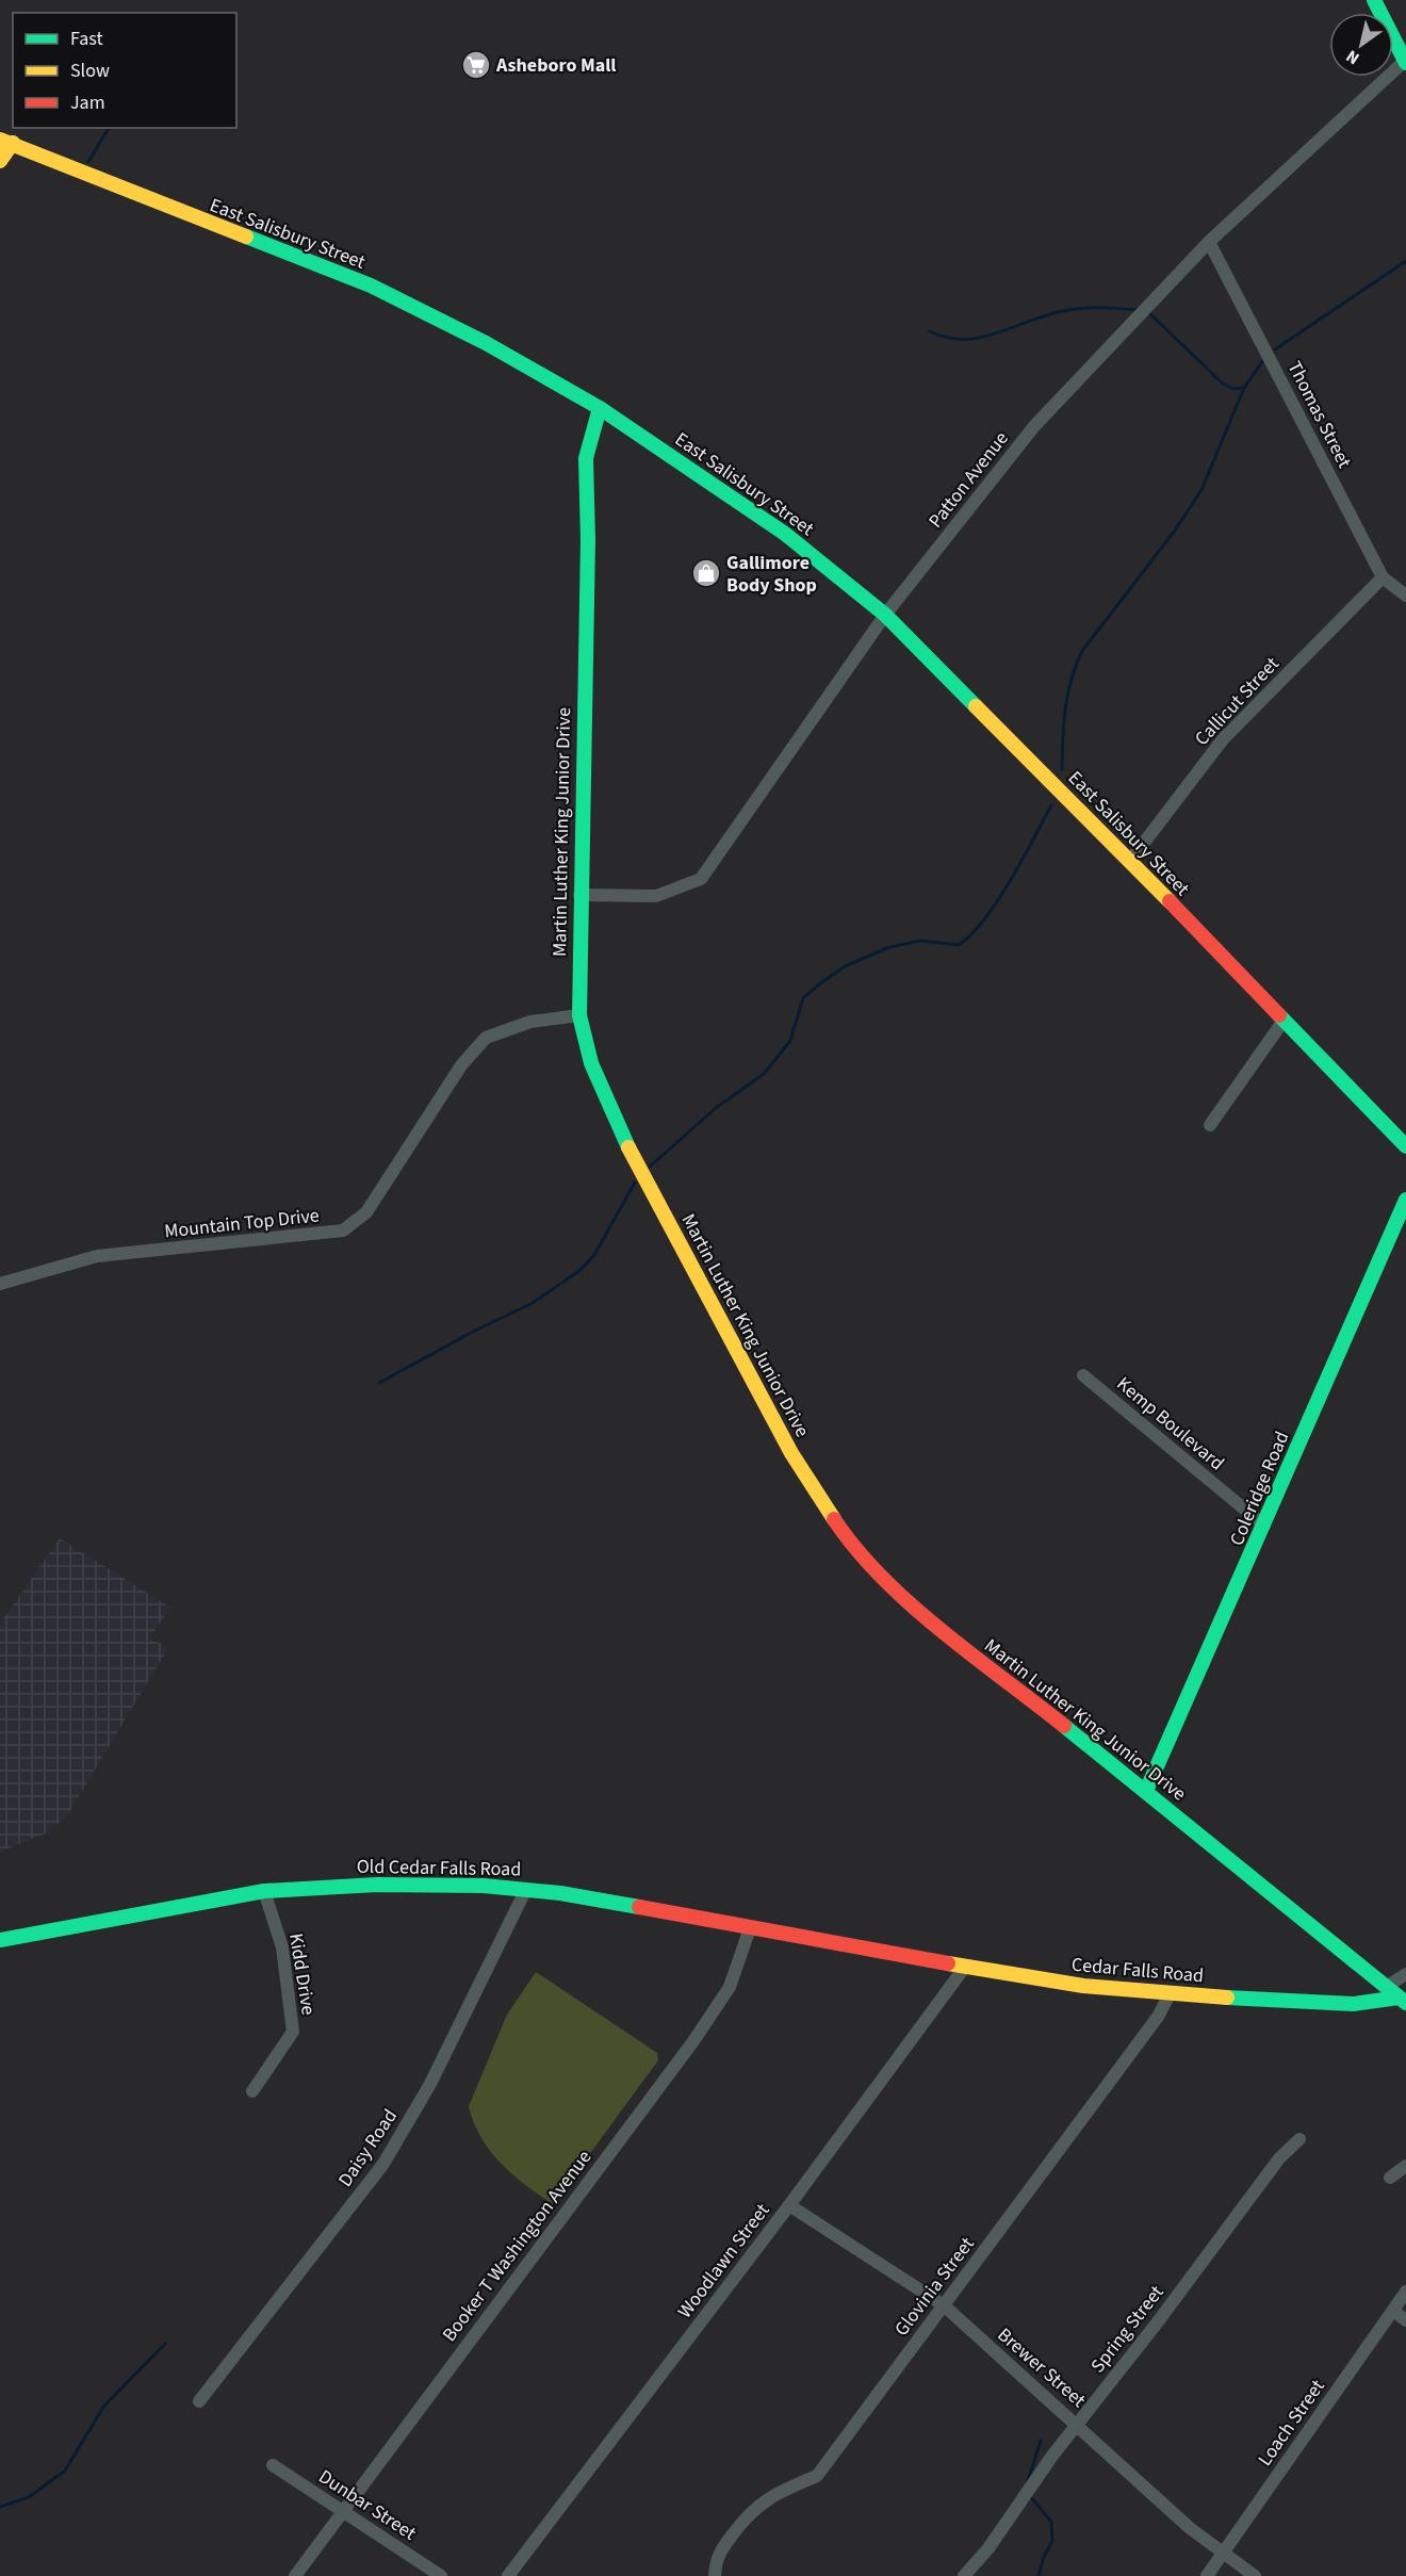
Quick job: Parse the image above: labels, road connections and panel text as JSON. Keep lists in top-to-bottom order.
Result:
{
  "streets": {
    "street": [
      "East Salisbury Street",
      "Thomas Street",
      "Patton Avenue",
      "Callicut Street",
      "Martin Luther King Junior Drive",
      "Mountain Top Drive",
      "Kemp Boulevard",
      "Coleridge Road",
      "Old Cedar Falls Road",
      "Cedar Falls Road",
      "Kidd Drive",
      "Daisy Road",
      "Booker T Washington Avenue",
      "Woodlawn Street",
      "Glovinia Street",
      "Spring Street",
      "Brewer Street",
      "Loach Street",
      "Dunbar Street"
    ]
  },
  "crossings": [
    ["East Salisbury Street", "Patton Avenue"],
    ["East Salisbury Street", "Callicut Street"],
    ["East Salisbury Street", "Martin Luther King Junior Drive"],
    ["Thomas Street", "Patton Avenue"],
    ["Thomas Street", "Callicut Street"],
    ["Patton Avenue", "Martin Luther King Junior Drive"],
    ["Martin Luther King Junior Drive", "Mountain Top Drive"],
    ["Martin Luther King Junior Drive", "Coleridge Road"],
    ["Martin Luther King Junior Drive", "Cedar Falls Road"],
    ["Kemp Boulevard", "Coleridge Road"],
    ["Old Cedar Falls Road", "Cedar Falls Road"],
    ["Old Cedar Falls Road", "Kidd Drive"],
    ["Old Cedar Falls Road", "Daisy Road"],
    ["Old Cedar Falls Road", "Booker T Washington Avenue"],
    ["Cedar Falls Road", "Woodlawn Street"],
    ["Cedar Falls Road", "Glovinia Street"],
    ["Booker T Washington Avenue", "Dunbar Street"],
    ["Woodlawn Street", "Brewer Street"],
    ["Glovinia Street", "Brewer Street"],
    ["Spring Street", "Brewer Street"],
    ["Brewer Street", "Loach Street"]
  ],
  "places": {
    "supermarket": ["Asheboro Mall"],
    "shop": ["Gallimore Body Shop"]
  },
  "legend": ["Fast", "Slow", "Jam"],
  "north": "bottom left"
}
